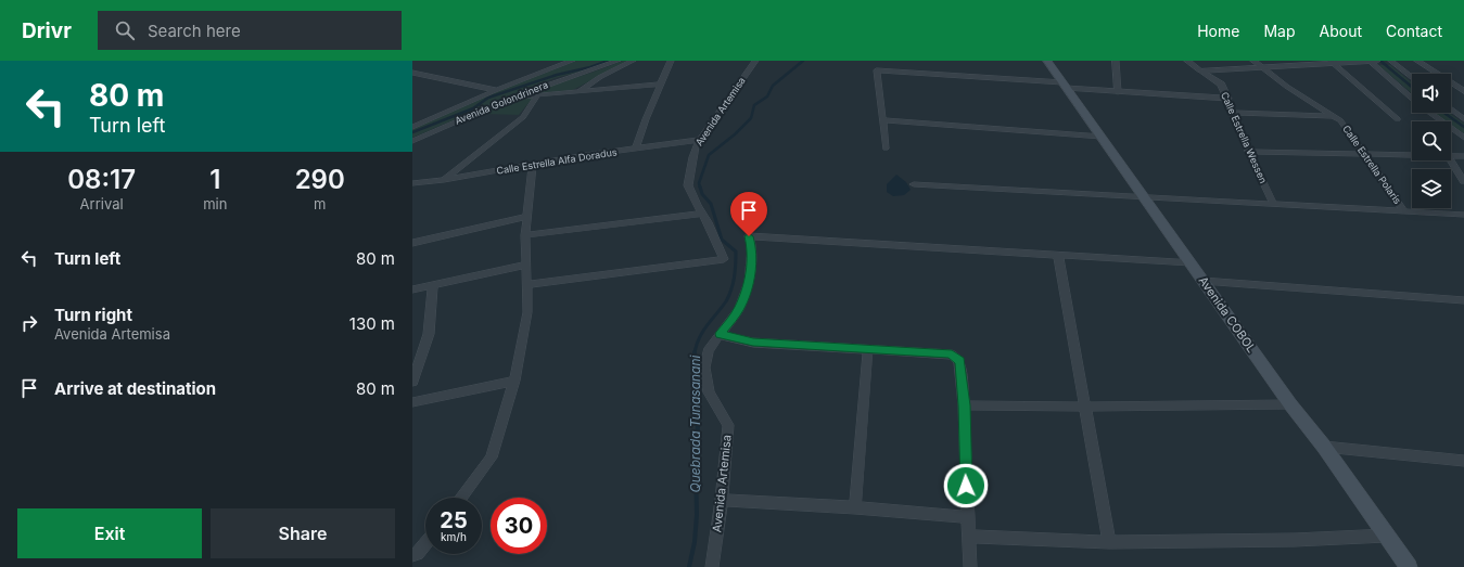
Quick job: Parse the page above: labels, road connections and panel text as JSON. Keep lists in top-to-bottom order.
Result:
{
  "streets": {
    "main road": ["Avenida COBOL"],
    "street": [
      "Avenida Golondrinera",
      "Avenida Artemisa",
      "Calle Estrella Wessen",
      "Calle Estrella Alfa Doradus",
      "Calle Estrella Polaris"
    ]
  },
  "crossings": [
    ["Avenida Artemisa", "Calle Estrella Alfa Doradus"]
  ],
  "water": ["Quebrada Tunasanani"],
  "page": {
    "header": "Drivr",
    "search": "Search here",
    "nav": [
      "Home",
      "Map",
      "About",
      "Contact"
    ],
    "turn": ["80 m", "Turn left"],
    "eta": [
      "08:17",
      "Arrival",
      "1",
      "min",
      "290",
      "m"
    ],
    "list": [
      {
        "name": "Turn left",
        "value": "80 m"
      },
      {
        "name": "Turn right",
        "note": "Avenida Artemisa",
        "value": "130 m"
      },
      {
        "name": "Arrive at destination",
        "value": "80 m"
      }
    ],
    "speed": "25 km/h",
    "limit": "30",
    "buttons": ["Exit", "Share"]
  }
}
